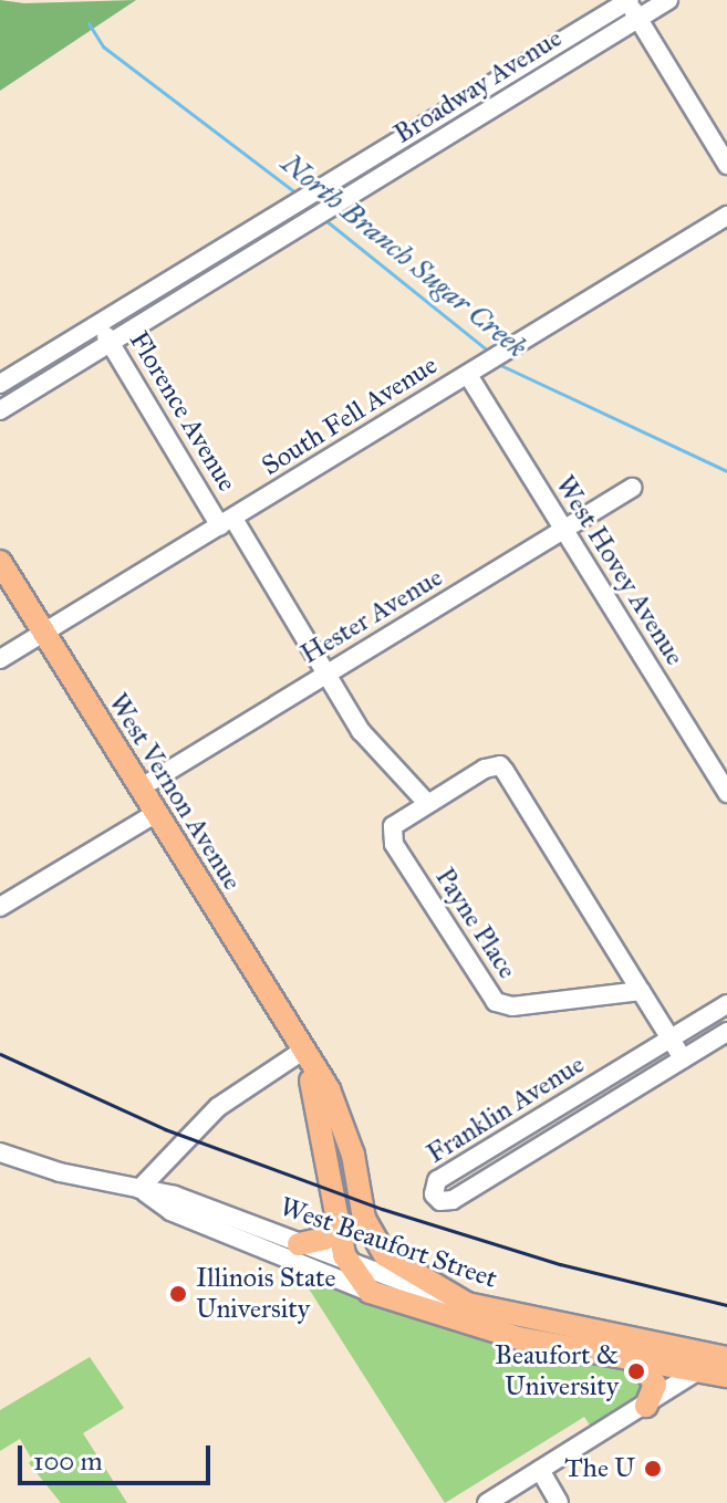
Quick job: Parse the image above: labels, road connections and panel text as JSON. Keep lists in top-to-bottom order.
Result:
{
  "streets": {
    "main road": ["West Vernon Avenue", "West Beaufort Street"],
    "street": [
      "Broadway Avenue",
      "Florence Avenue",
      "South Fell Avenue",
      "West Hovey Avenue",
      "Hester Avenue",
      "Payne Place",
      "Franklin Avenue"
    ]
  },
  "crossings": [
    ["Florence Avenue", "South Fell Avenue"],
    ["Florence Avenue", "Hester Avenue"],
    ["South Fell Avenue", "West Hovey Avenue"],
    ["South Fell Avenue", "West Vernon Avenue"],
    ["West Hovey Avenue", "Hester Avenue"],
    ["Hester Avenue", "West Vernon Avenue"],
    ["West Vernon Avenue", "West Beaufort Street"],
    ["Payne Place", "Franklin Avenue"]
  ],
  "water": ["North Branch Sugar Creek"],
  "places": ["Illinois State University", "Beaufort & University", "The U"],
  "scale_bar": "100 m"
}
